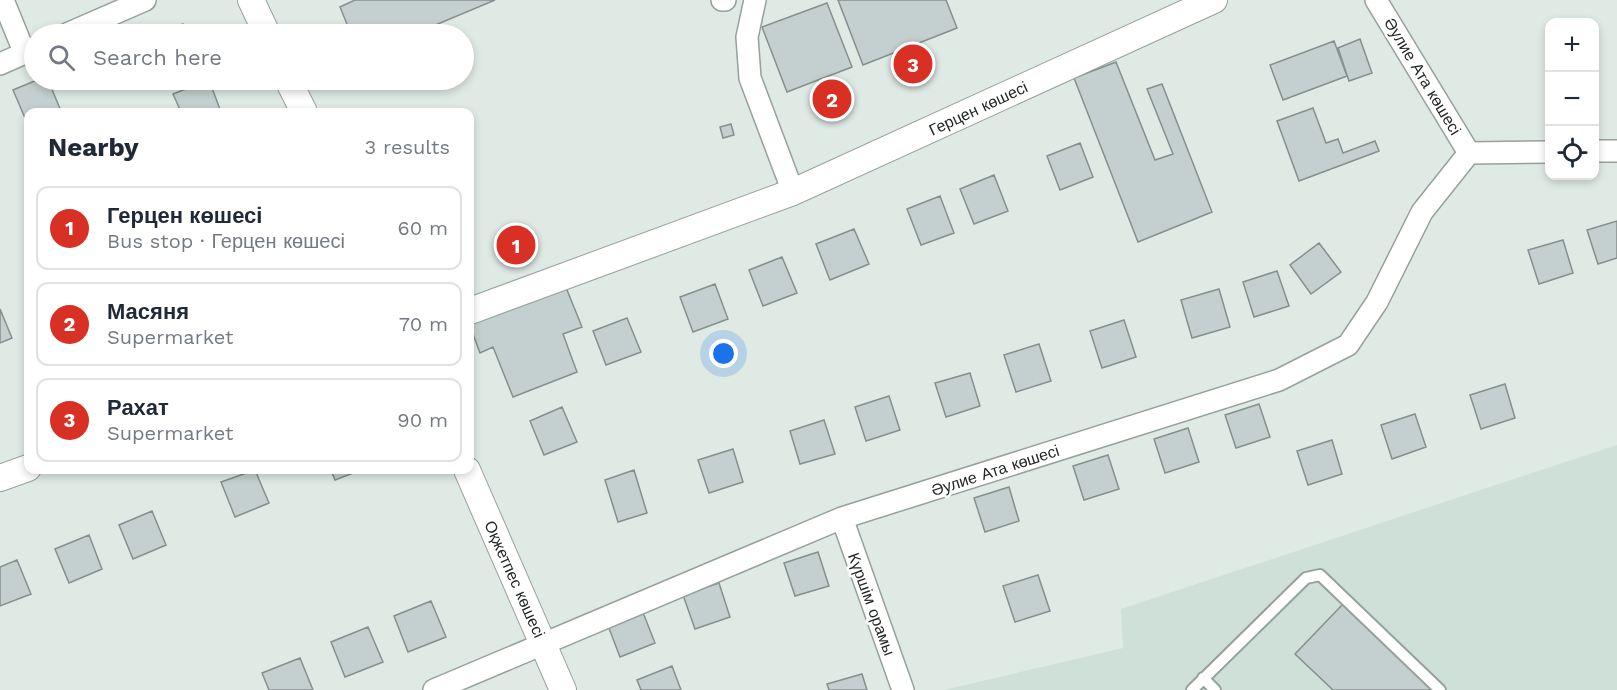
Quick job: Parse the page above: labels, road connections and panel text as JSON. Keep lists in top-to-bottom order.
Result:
{
  "streets": {
    "street": [
      "Әулие Ата көшесі",
      "Герцен көшесі",
      "Оқжетпес көшесі",
      "Күршім орамы"
    ]
  },
  "crossings": [
    ["Әулие Ата көшесі", "Оқжетпес көшесі"],
    ["Әулие Ата көшесі", "Күршім орамы"]
  ],
  "page": {
    "map_buttons": ["+", "−"],
    "search": "Search here",
    "pins": ["3", "2", "1"],
    "heading": ["Nearby", "3 results"],
    "list": [
      {
        "mark": "1",
        "name": "Герцен көшесі",
        "note": "Bus stop · Герцен көшесі",
        "value": "60 m"
      },
      {
        "mark": "2",
        "name": "Масяня",
        "note": "Supermarket",
        "value": "70 m"
      },
      {
        "mark": "3",
        "name": "Рахат",
        "note": "Supermarket",
        "value": "90 m"
      }
    ]
  }
}
